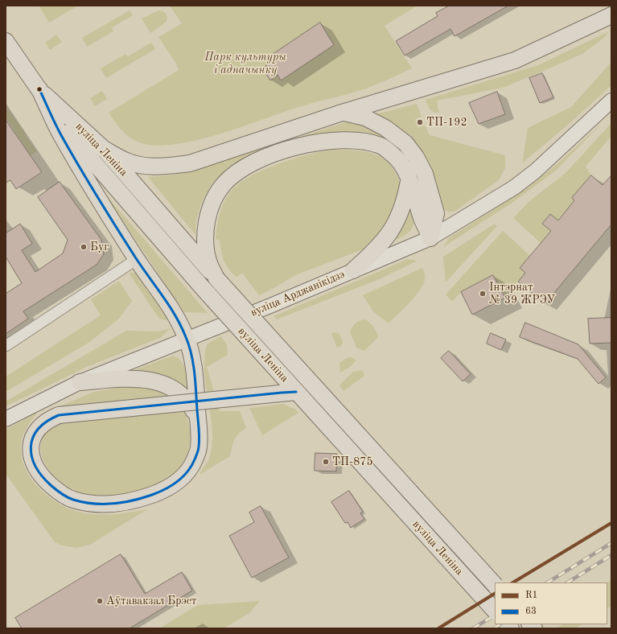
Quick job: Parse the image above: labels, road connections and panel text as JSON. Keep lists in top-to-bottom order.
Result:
{
  "streets": {
    "main road": ["вуліца Леніна", "вуліца Арджанікідзэ"]
  },
  "parks": ["Парк культуры і адпачынку"],
  "places": [
    "ТП-192",
    "Буг",
    "Інтэрнат № 39 ЖРЭУ",
    "ТП-875",
    "Аўтавакзал Брэст"
  ],
  "lines": ["transit line 63", "transit line R1"],
  "legend": ["R1", "63"]
}
